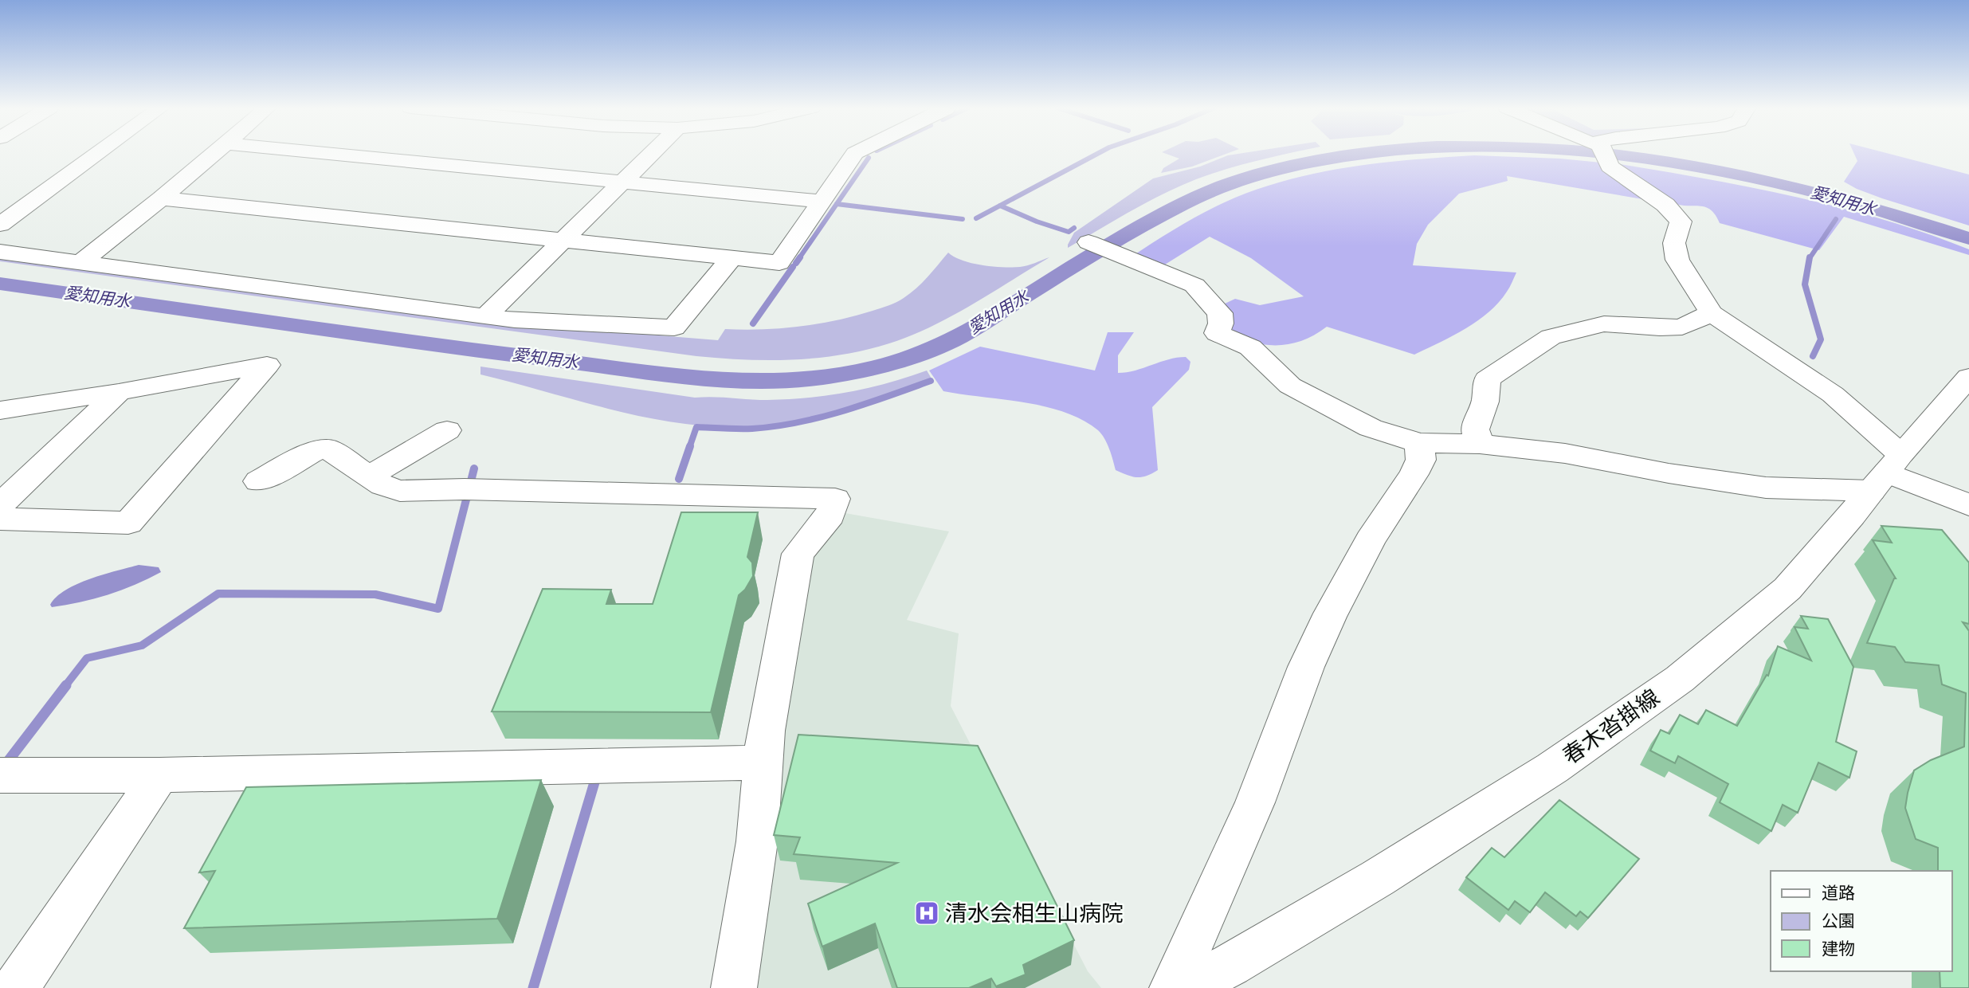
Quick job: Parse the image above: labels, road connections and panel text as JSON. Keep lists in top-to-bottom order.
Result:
{
  "streets": {
    "street": ["春木沓掛線"]
  },
  "water": ["愛知用水"],
  "places": {
    "hospital": ["清水会相生山病院"]
  },
  "legend": ["道路", "公園", "建物"]
}
